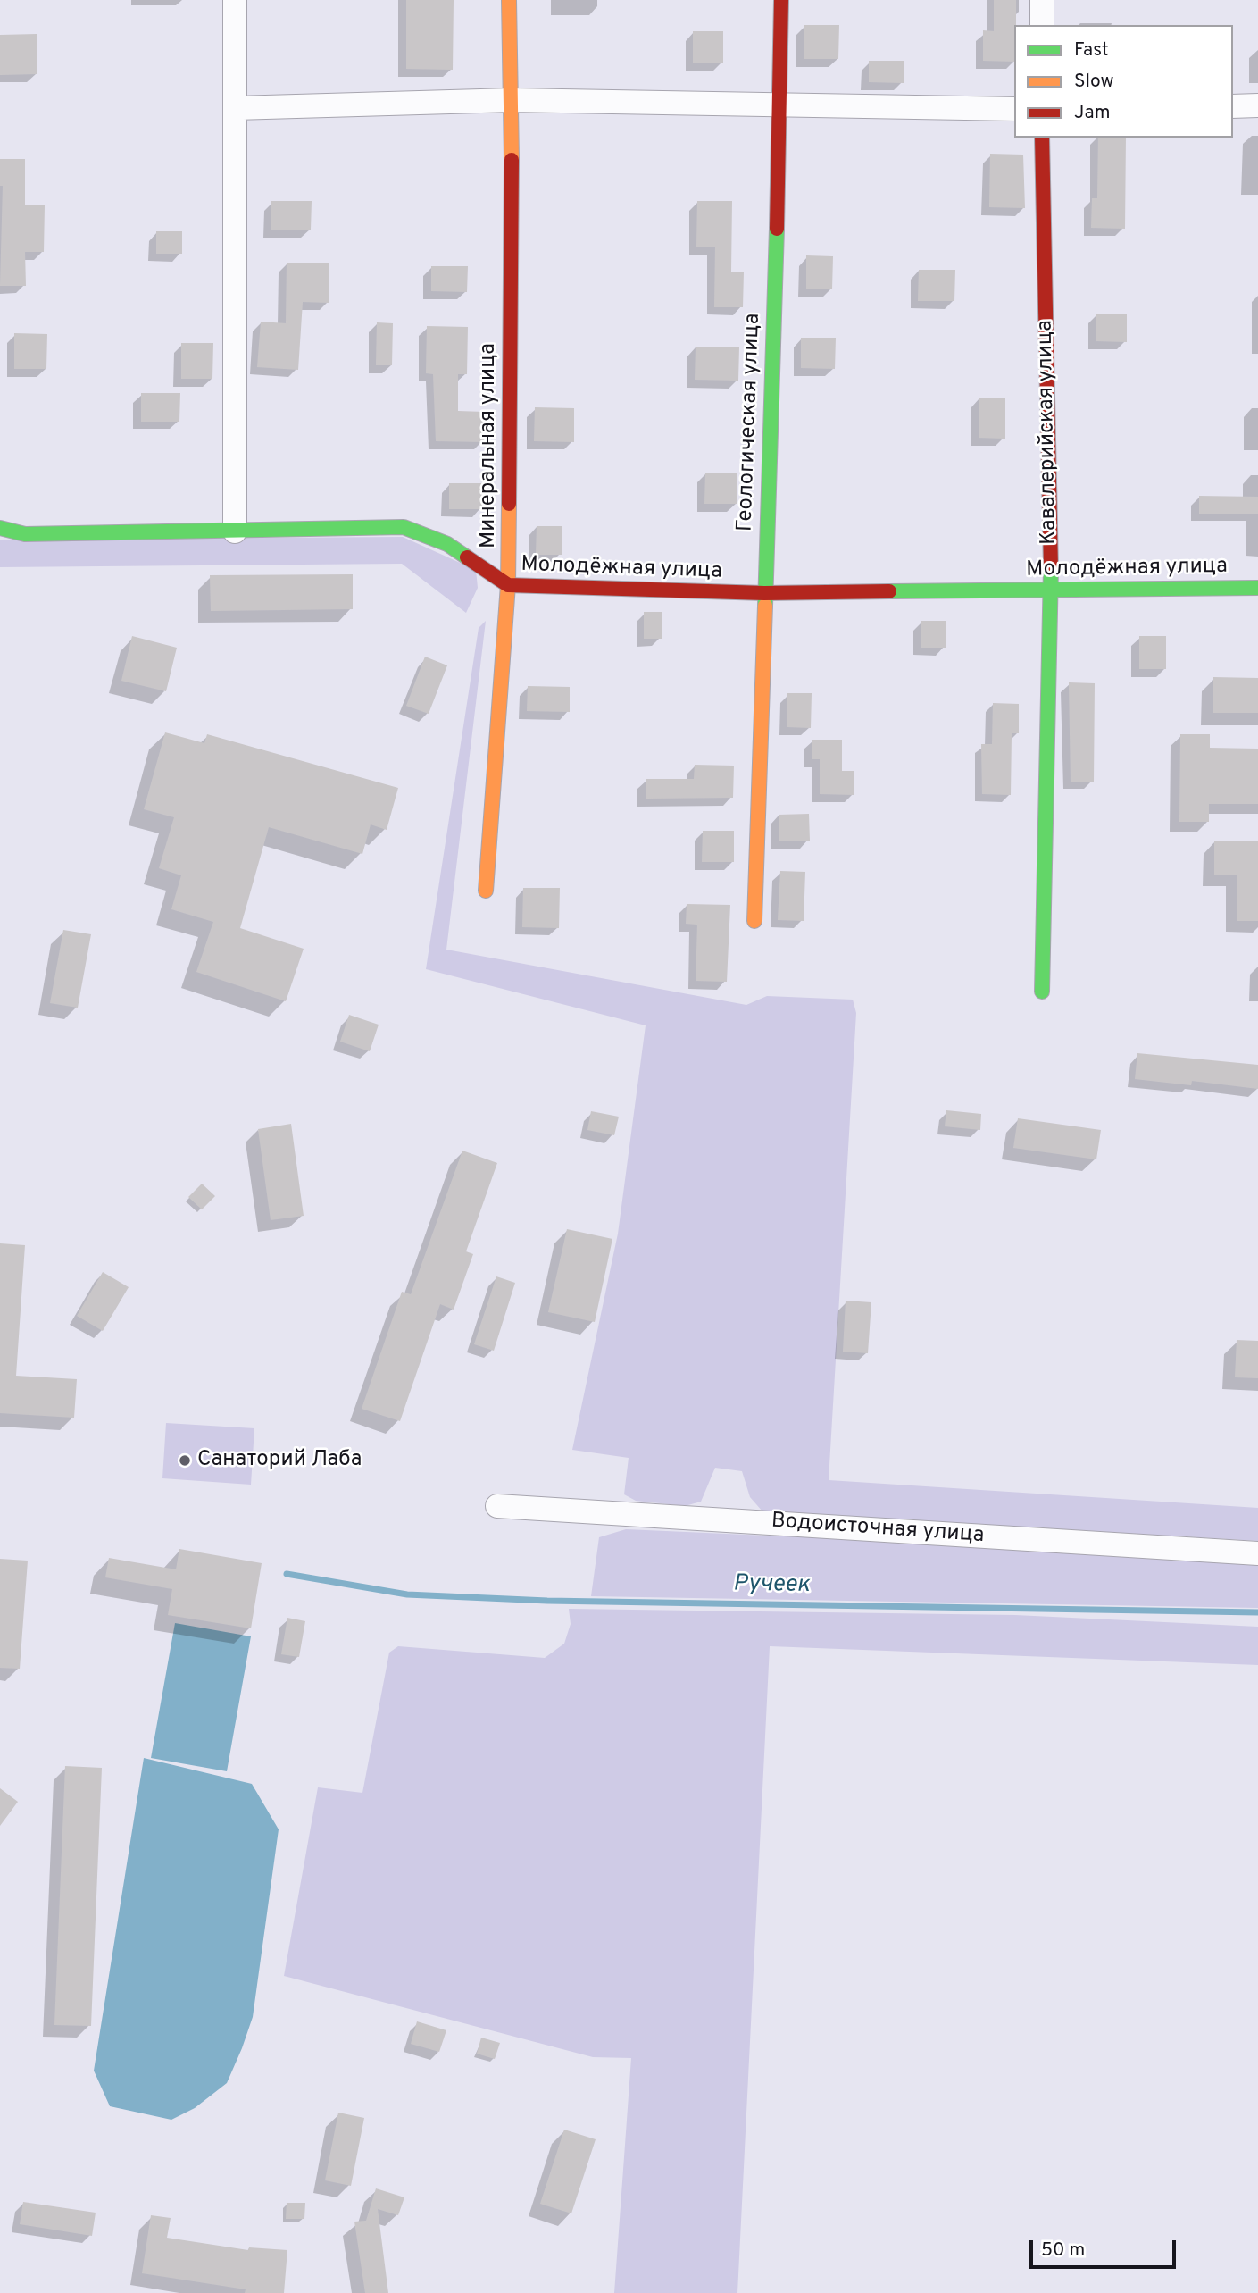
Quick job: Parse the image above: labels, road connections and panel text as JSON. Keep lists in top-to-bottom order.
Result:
{
  "streets": {
    "street": [
      "Геологическая улица",
      "Кавалерийская улица",
      "Минеральная улица",
      "Молодёжная улица",
      "Водоисточная улица"
    ]
  },
  "crossings": [
    ["Геологическая улица", "Молодёжная улица"],
    ["Кавалерийская улица", "Молодёжная улица"],
    ["Минеральная улица", "Молодёжная улица"]
  ],
  "water": ["Ручеек"],
  "places": ["Санаторий Лаба"],
  "legend": ["Fast", "Slow", "Jam"],
  "scale_bar": "50 m"
}
